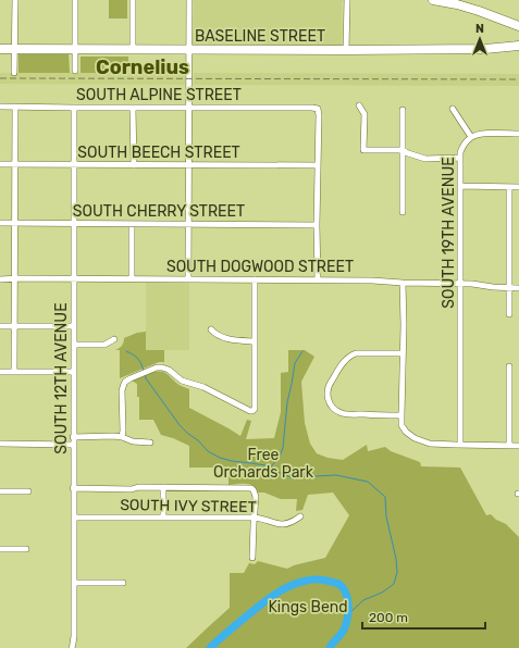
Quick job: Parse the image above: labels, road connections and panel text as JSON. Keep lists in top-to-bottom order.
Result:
{
  "streets": {
    "highway": ["BASELINE STREET"],
    "street": [
      "SOUTH ALPINE STREET",
      "SOUTH BEECH STREET",
      "SOUTH CHERRY STREET",
      "SOUTH 19TH AVENUE",
      "SOUTH DOGWOOD STREET",
      "SOUTH 12TH AVENUE",
      "SOUTH IVY STREET"
    ]
  },
  "crossings": [
    ["SOUTH ALPINE STREET", "SOUTH BEECH STREET"],
    ["SOUTH ALPINE STREET", "SOUTH 12TH AVENUE"],
    ["SOUTH BEECH STREET", "SOUTH 12TH AVENUE"],
    ["SOUTH CHERRY STREET", "SOUTH 12TH AVENUE"],
    ["SOUTH 19TH AVENUE", "SOUTH DOGWOOD STREET"],
    ["SOUTH DOGWOOD STREET", "SOUTH 12TH AVENUE"],
    ["SOUTH 12TH AVENUE", "SOUTH IVY STREET"]
  ],
  "districts": ["Cornelius"],
  "parks": ["Free Orchards Park", "Kings Bend"],
  "scale_bar": "200 m",
  "north": "top"
}
